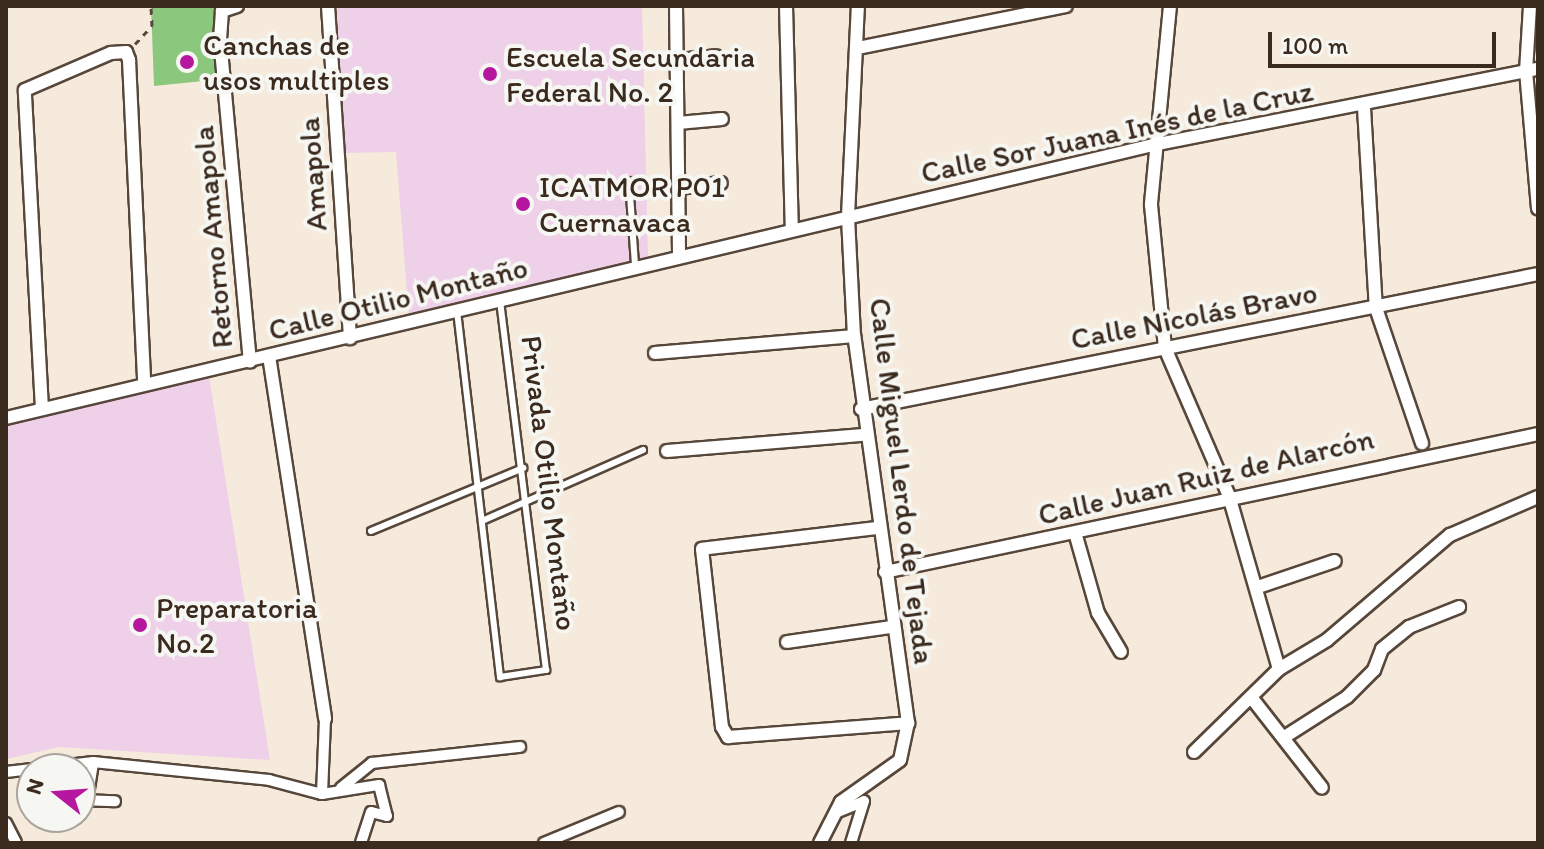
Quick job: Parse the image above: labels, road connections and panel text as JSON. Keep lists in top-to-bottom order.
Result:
{
  "streets": {
    "street": [
      "Calle Sor Juana Inés de la Cruz",
      "Amapola",
      "Retorno Amapola",
      "Calle Otilio Montaño",
      "Calle Nicolás Bravo",
      "Calle Juan Ruiz de Alarcón",
      "Calle Miguel Lerdo de Tejada"
    ],
    "lane": ["Privada Otilio Montaño"]
  },
  "crossings": [
    ["Calle Sor Juana Inés de la Cruz", "Calle Otilio Montaño"],
    ["Calle Sor Juana Inés de la Cruz", "Calle Miguel Lerdo de Tejada"],
    ["Amapola", "Calle Otilio Montaño"],
    ["Retorno Amapola", "Calle Otilio Montaño"],
    ["Calle Otilio Montaño", "Calle Miguel Lerdo de Tejada"],
    ["Calle Otilio Montaño", "Privada Otilio Montaño"],
    ["Calle Nicolás Bravo", "Calle Miguel Lerdo de Tejada"],
    ["Calle Juan Ruiz de Alarcón", "Calle Miguel Lerdo de Tejada"]
  ],
  "places": [
    "Canchas de usos multiples",
    "Escuela Secundaria Federal No. 2",
    "ICATMOR P01 Cuernavaca",
    "Preparatoria No.2"
  ],
  "scale_bar": "100 m",
  "north": "left"
}
